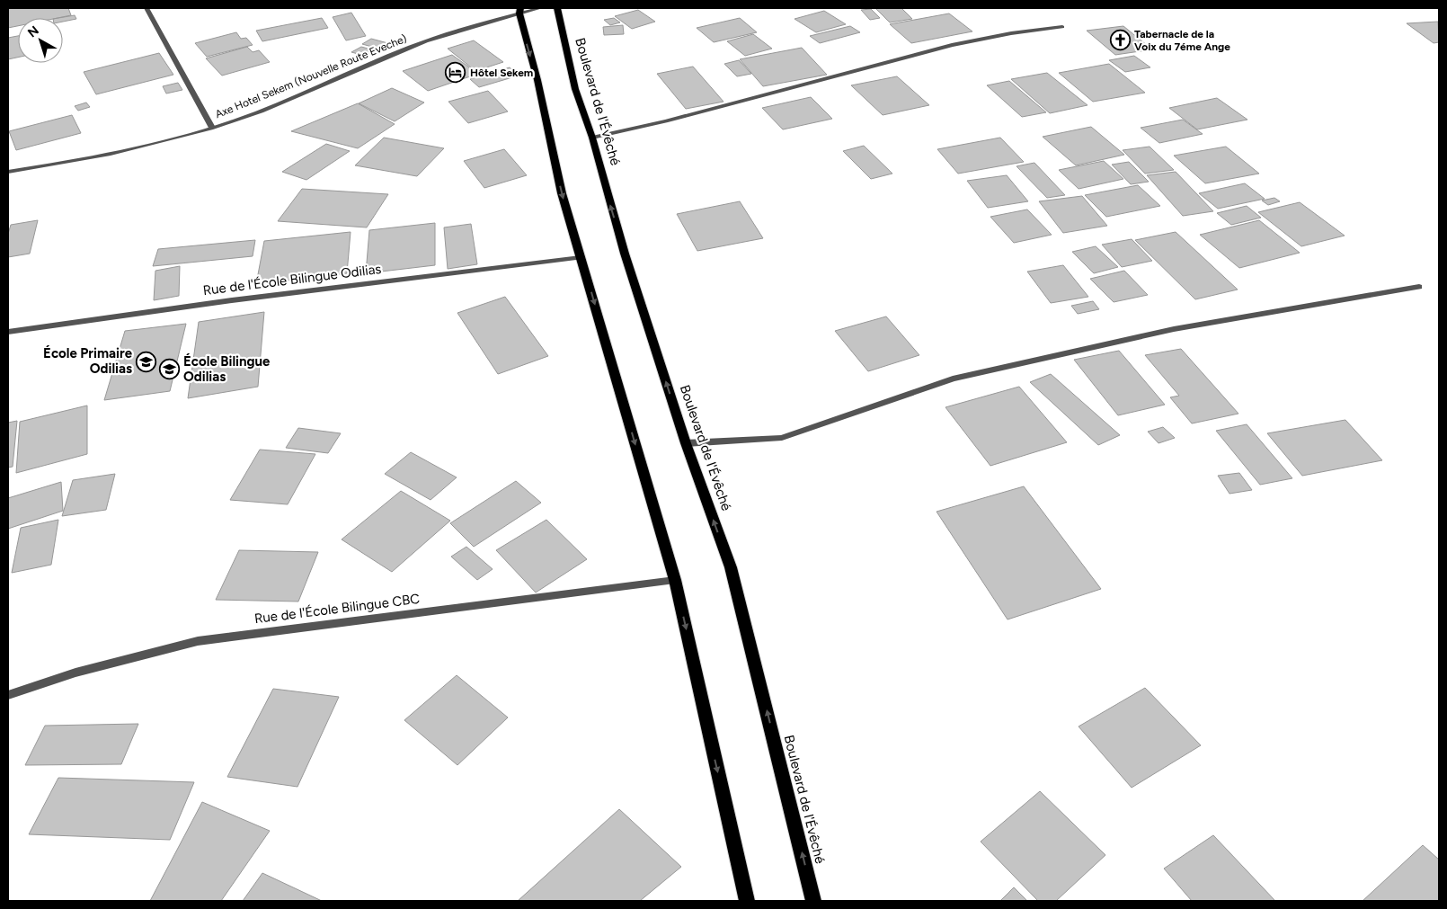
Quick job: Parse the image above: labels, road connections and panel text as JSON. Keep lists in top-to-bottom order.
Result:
{
  "streets": {
    "main road": ["Boulevard de l'Évêché"],
    "street": ["Axe Hotel Sekem (Nouvelle Route Eveche)", "Rue de l'École Bilingue Odilias", "Rue de l'École Bilingue CBC"]
  },
  "places": {
    "church": ["Tabernacle de la Voix du 7éme Ange"],
    "hotel": ["Hôtel Sekem"],
    "school or university": ["École Primaire Odilias", "École Bilingue Odilias"]
  },
  "north": "top left"
}
